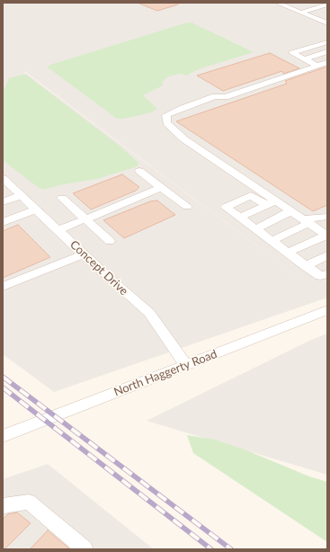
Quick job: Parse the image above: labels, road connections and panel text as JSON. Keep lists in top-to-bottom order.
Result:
{
  "streets": {
    "street": ["Concept Drive", "North Haggerty Road"]
  },
  "crossings": [
    ["Concept Drive", "North Haggerty Road"]
  ]
}
